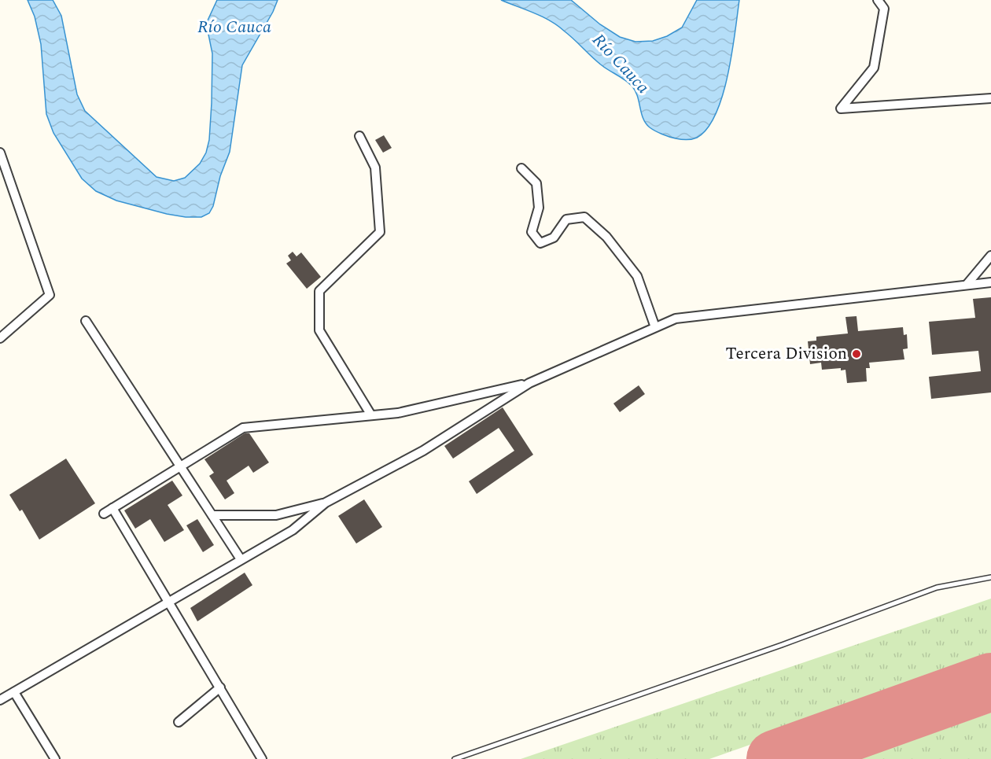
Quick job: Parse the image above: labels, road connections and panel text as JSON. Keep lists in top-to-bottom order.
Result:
{
  "water": ["Río Cauca"],
  "places": ["Tercera Division"]
}
